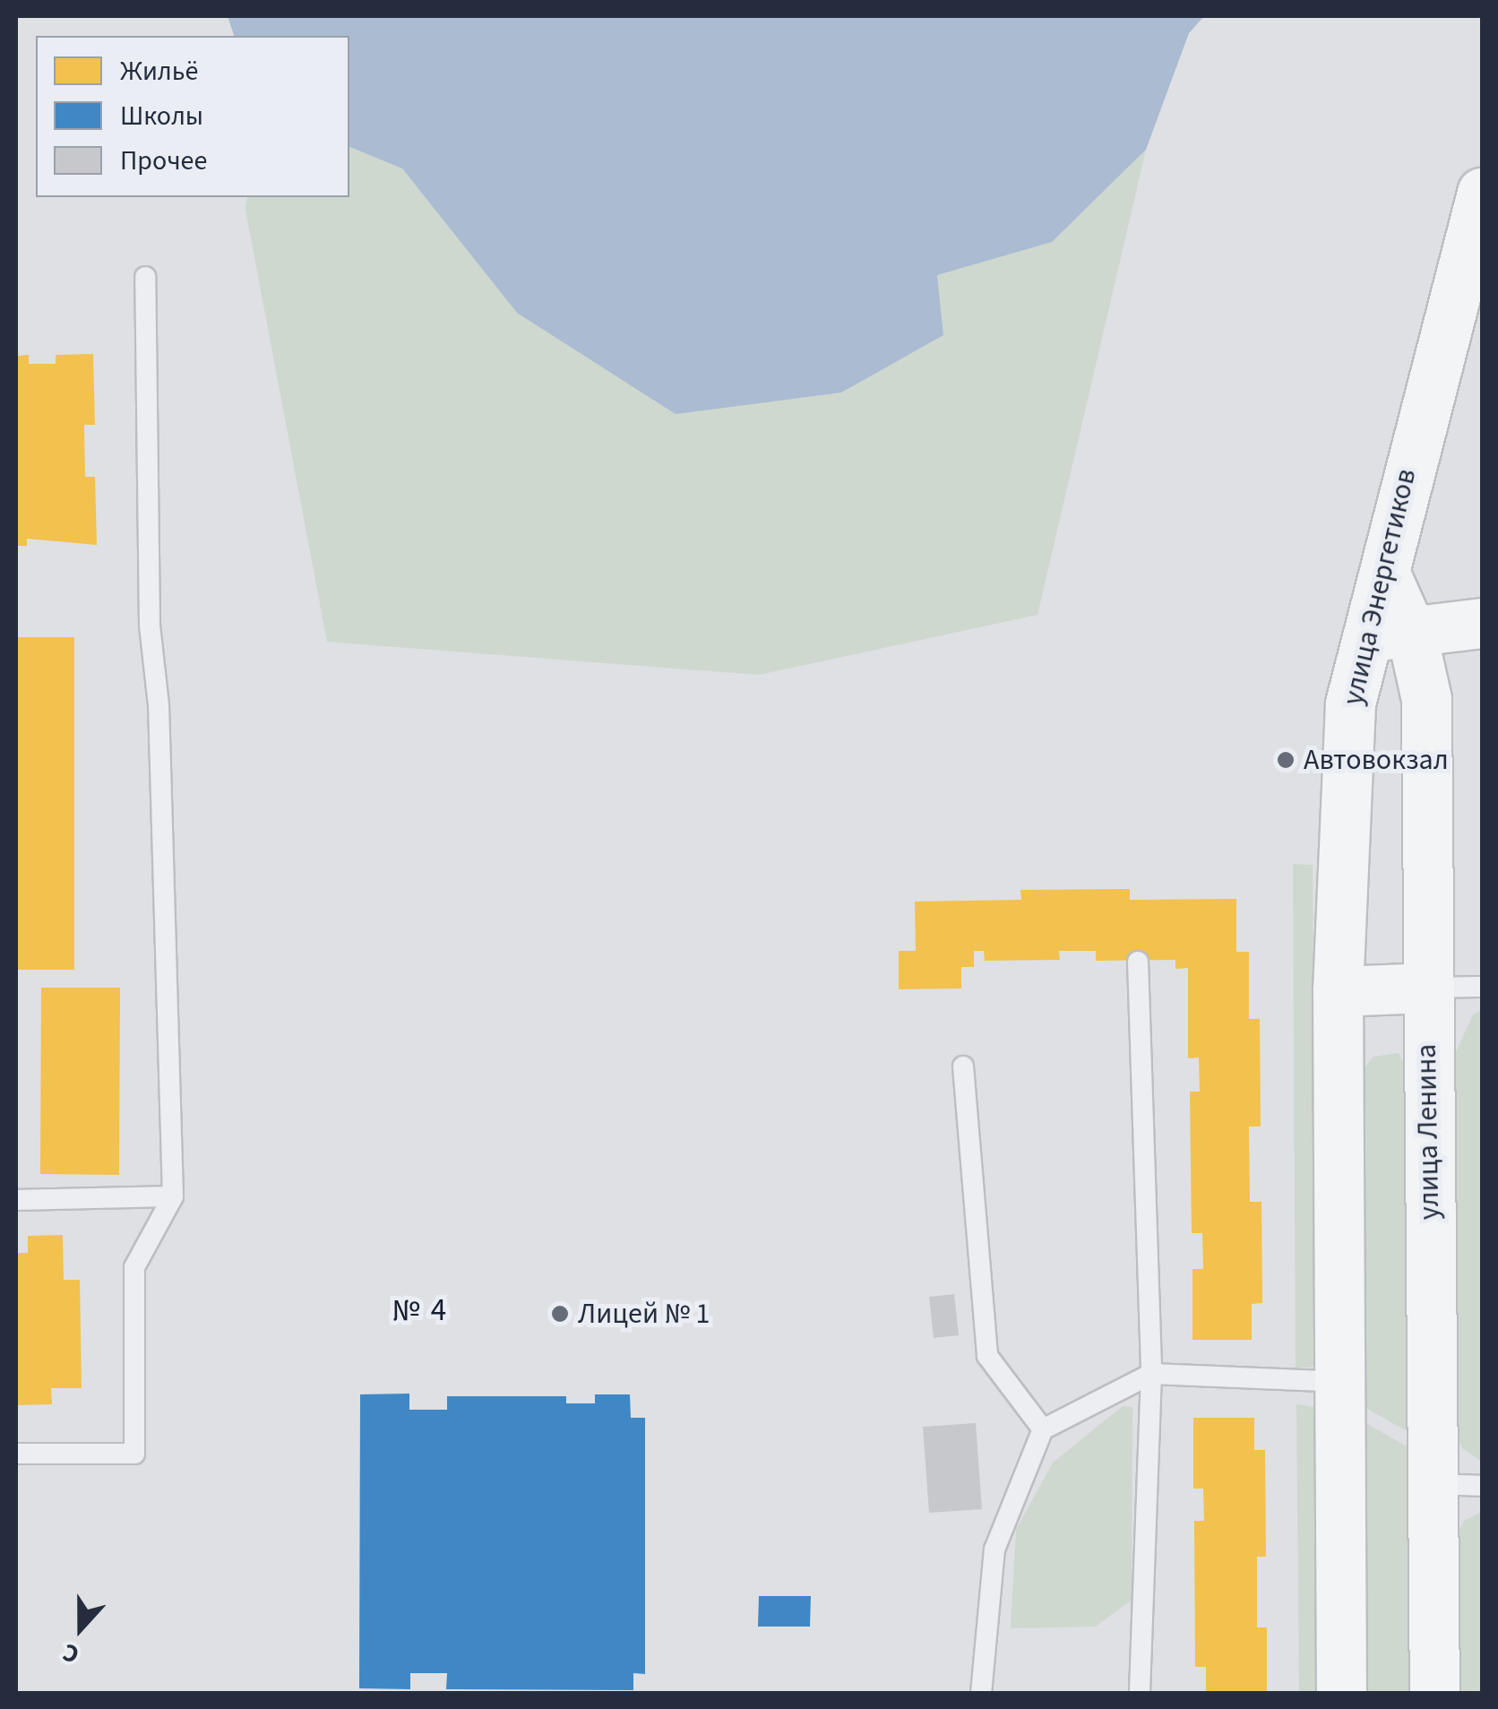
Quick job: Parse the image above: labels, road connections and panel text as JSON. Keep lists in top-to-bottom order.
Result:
{
  "streets": {
    "main road": ["улица Энергетиков", "улица Ленина"]
  },
  "crossings": [
    ["улица Энергетиков", "улица Ленина"]
  ],
  "districts": ["№ 4"],
  "places": ["Автовокзал", "Лицей № 1"],
  "legend": ["Жильё", "Школы", "Прочее"],
  "north": "bottom"
}
